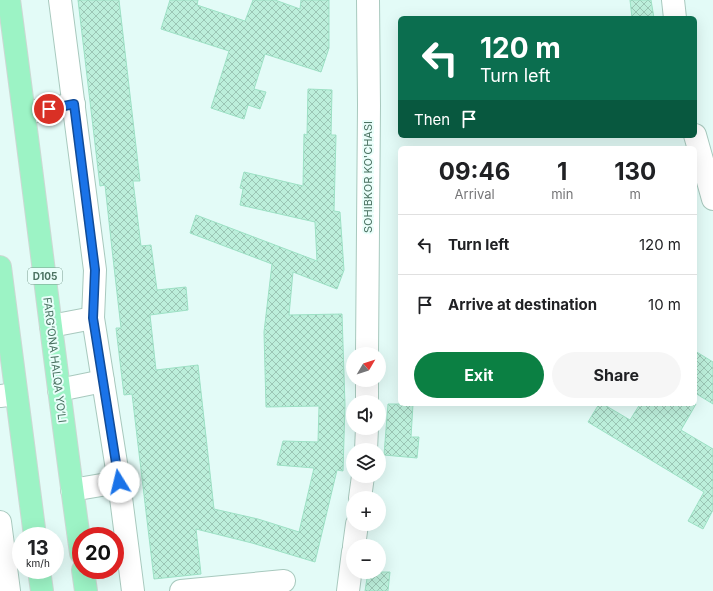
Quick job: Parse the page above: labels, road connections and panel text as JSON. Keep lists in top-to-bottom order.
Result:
{
  "streets": {
    "highway": ["D105", "FARG‘ONA HALQA YO‘LI"],
    "street": ["SOHIBKOR KO'CHASI"]
  },
  "north": "top right",
  "page": {
    "turn": ["120 m", "Turn left"],
    "then": "Then",
    "eta": [
      "09:46",
      "Arrival",
      "1",
      "min",
      "130",
      "m"
    ],
    "list": [
      {
        "name": "Turn left",
        "value": "120 m"
      },
      {
        "name": "Arrive at destination",
        "value": "10 m"
      }
    ],
    "buttons": ["Exit", "Share"],
    "map_buttons": ["+", "−"],
    "speed": "13 km/h",
    "limit": "20"
  }
}
